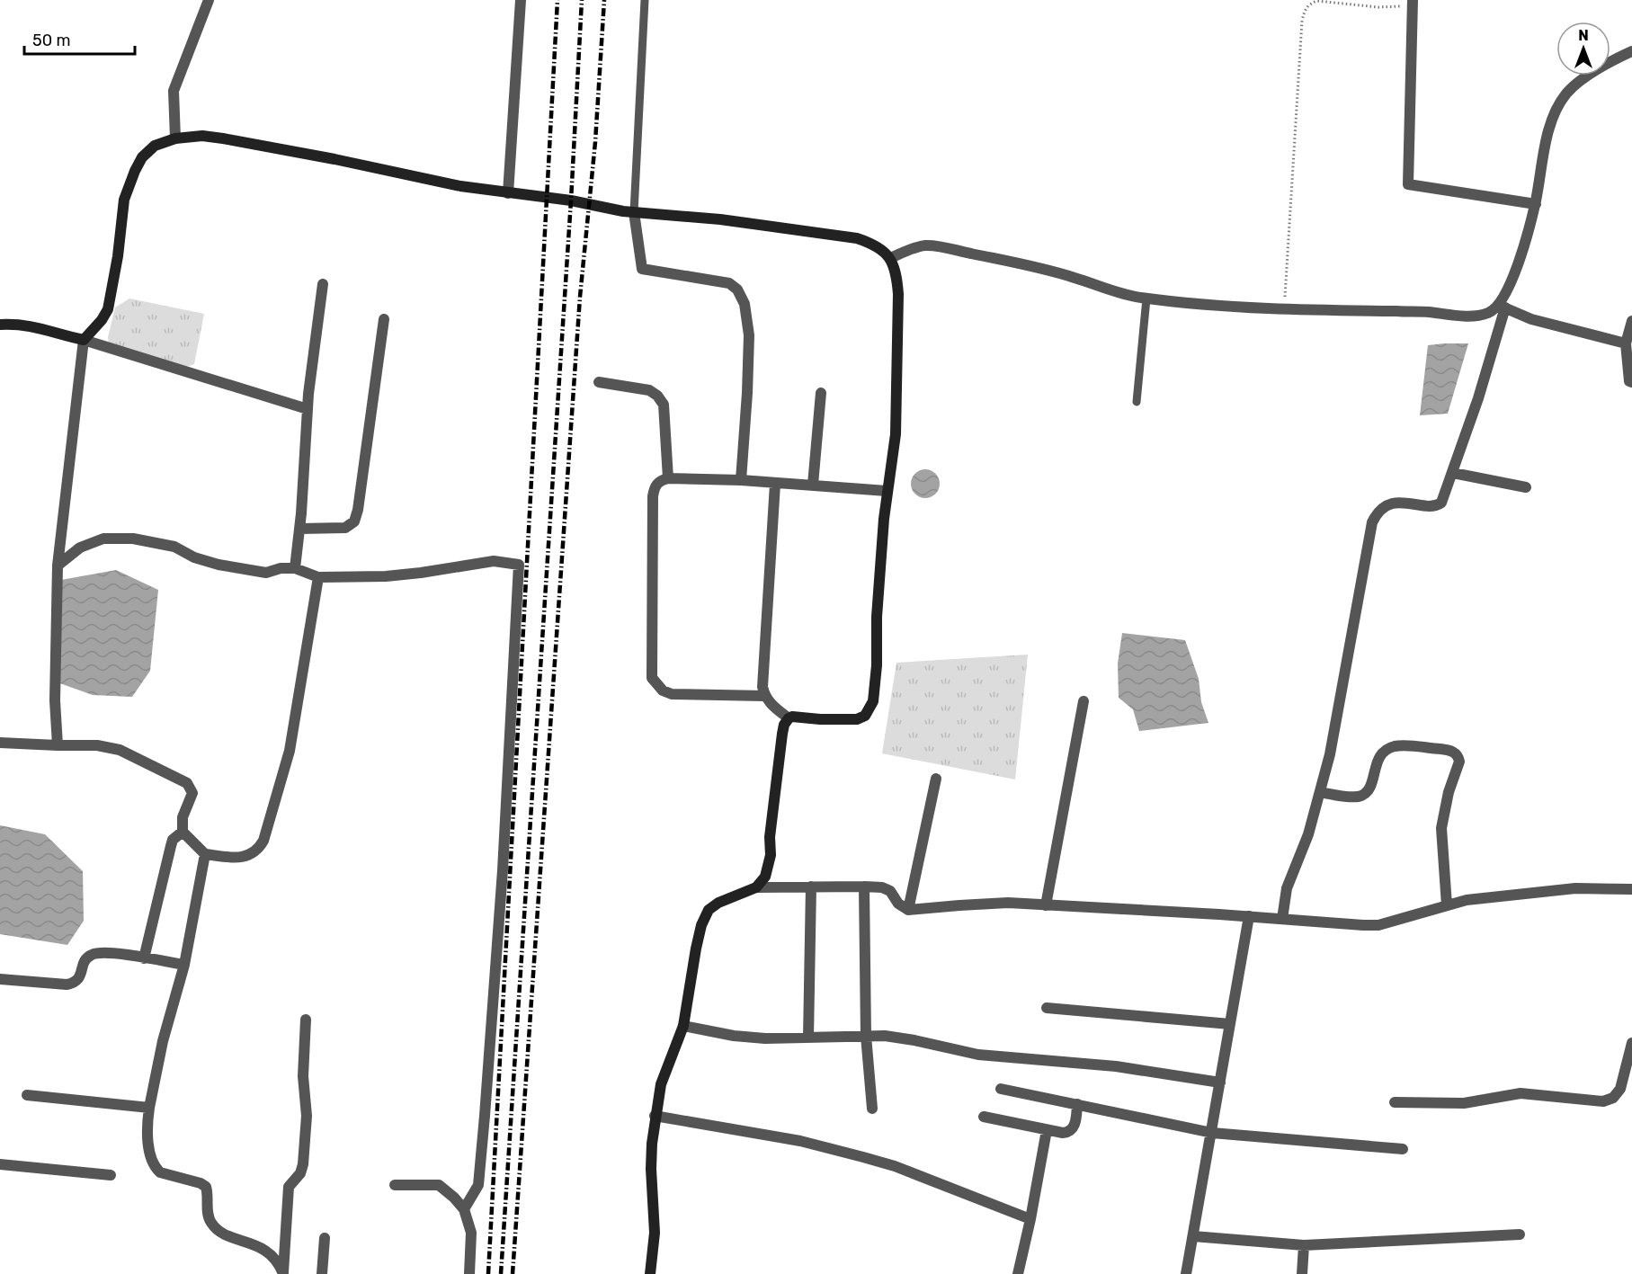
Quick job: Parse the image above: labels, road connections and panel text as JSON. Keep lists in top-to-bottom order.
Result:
{
  "scale_bar": "50 m",
  "north": "top"
}
